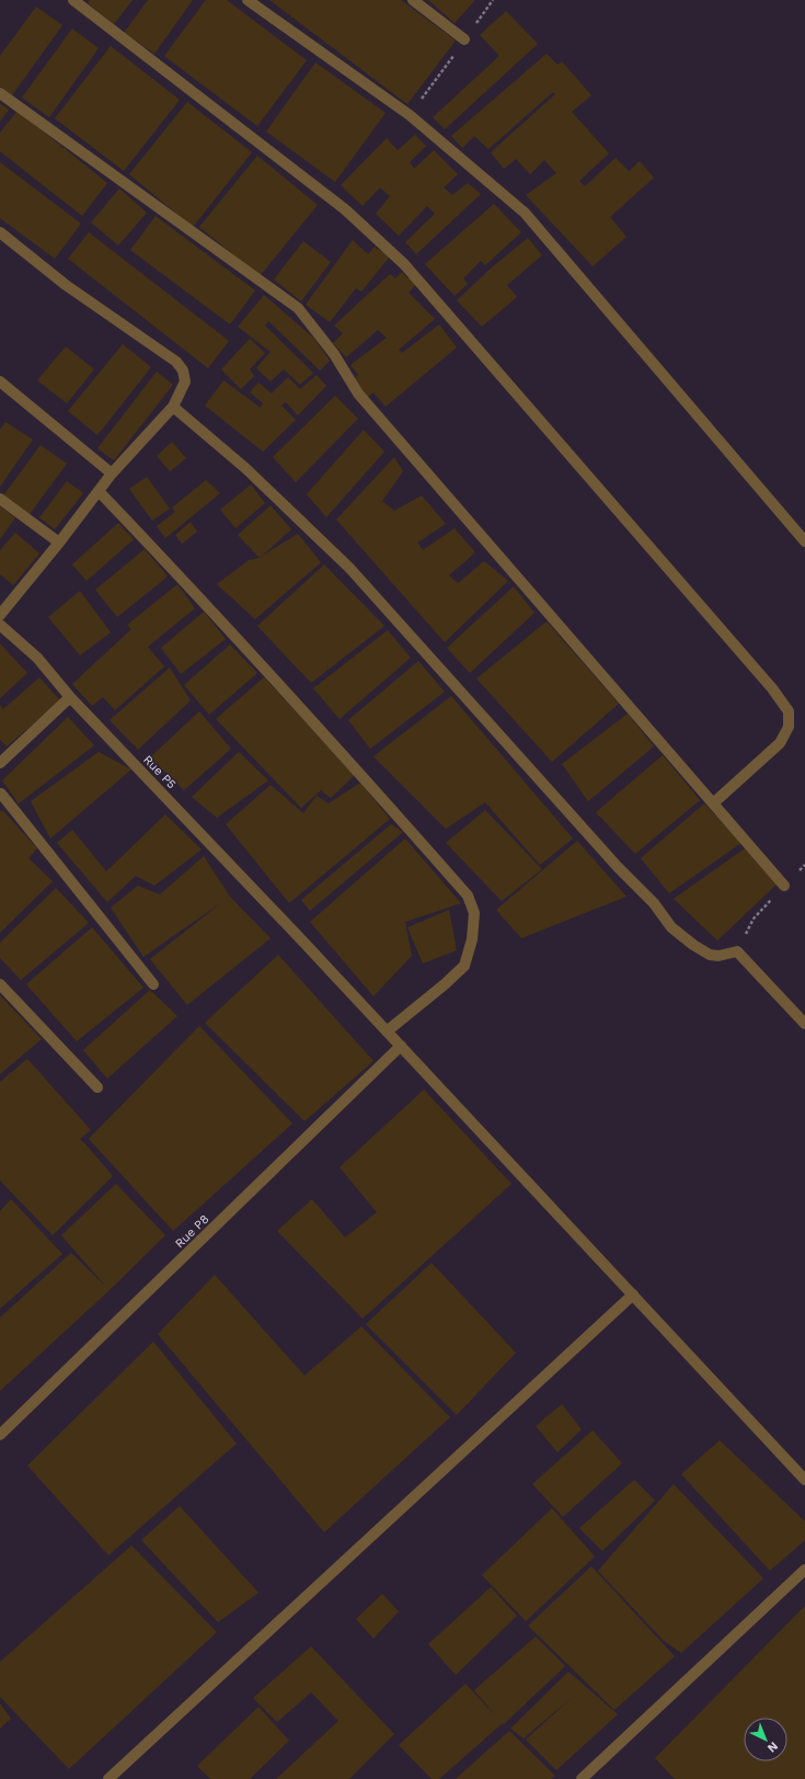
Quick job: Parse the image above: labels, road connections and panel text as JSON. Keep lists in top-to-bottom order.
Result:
{
  "streets": {
    "street": ["Rue P5", "Rue P8"]
  },
  "crossings": [
    ["Rue P5", "Rue P8"]
  ],
  "north": "bottom right"
}
